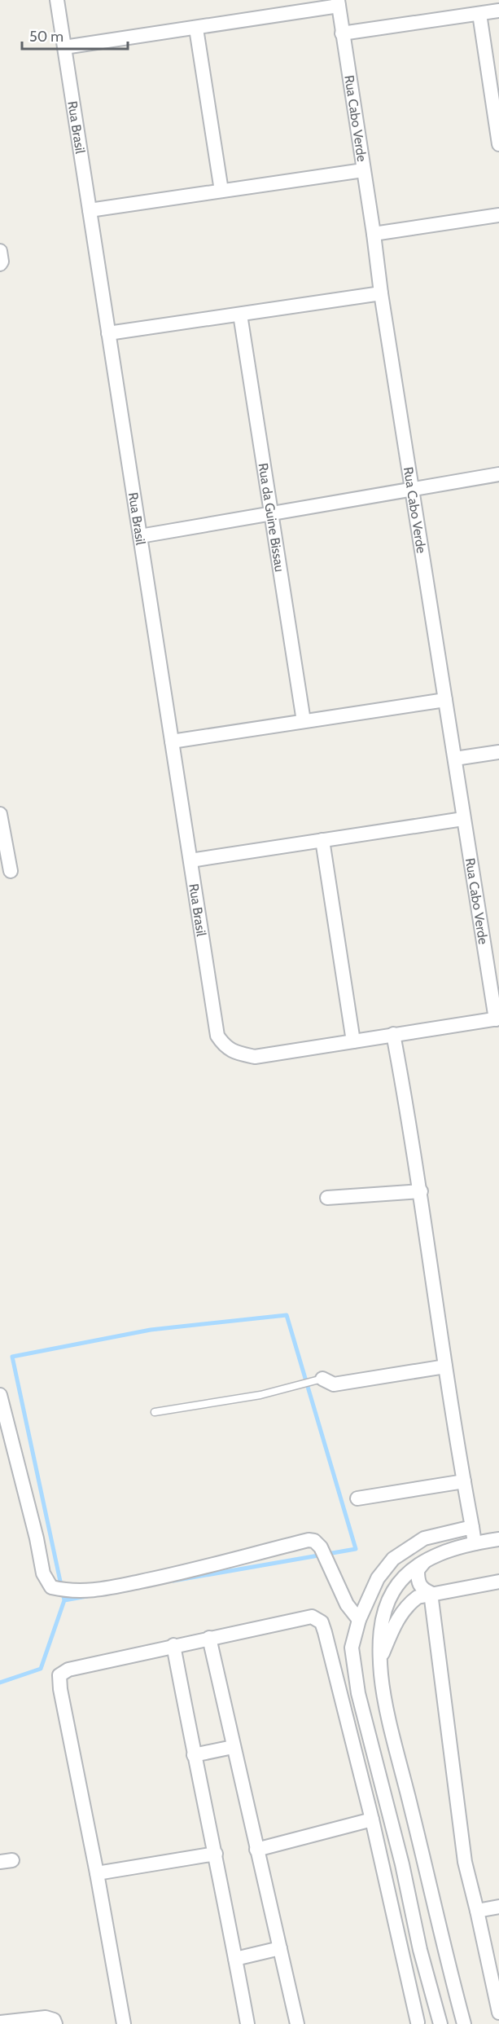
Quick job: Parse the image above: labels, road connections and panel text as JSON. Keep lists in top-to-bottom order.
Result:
{
  "streets": {
    "street": ["Rua Cabo Verde", "Rua Brasil", "Rua da Guine Bissau"]
  },
  "scale_bar": "50 m"
}
